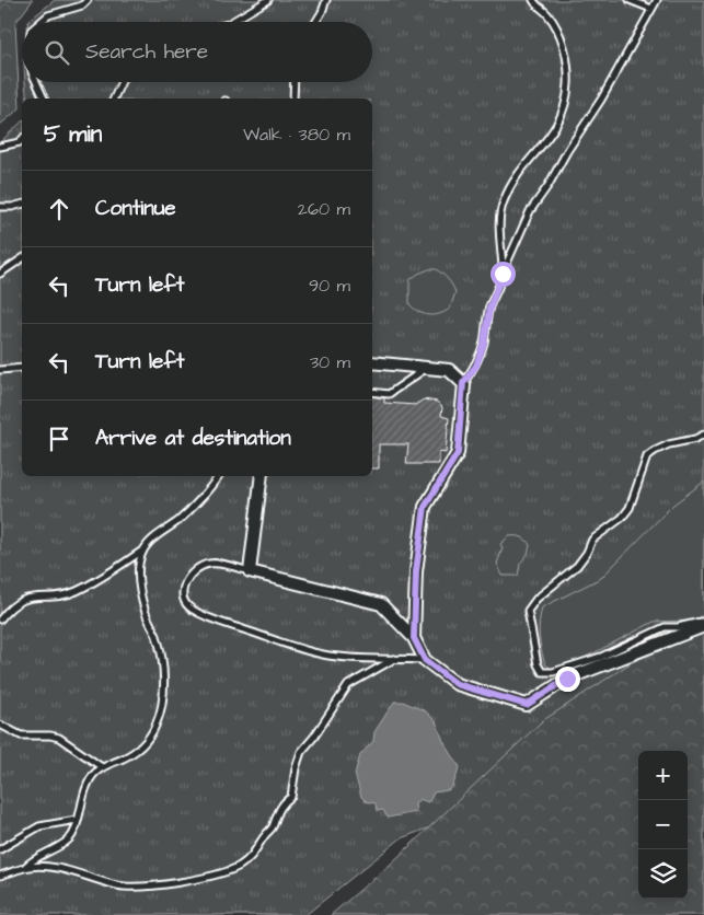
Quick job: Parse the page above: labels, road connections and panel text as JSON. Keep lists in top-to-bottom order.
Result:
{
  "page": {
    "search": "Search here",
    "heading": ["5 min", "Walk · 380 m"],
    "list": [
      ["Continue", "260 m"],
      ["Turn left", "90 m"],
      ["Turn left", "30 m"],
      "Arrive at destination"
    ],
    "map_buttons": ["+", "−"]
  }
}
